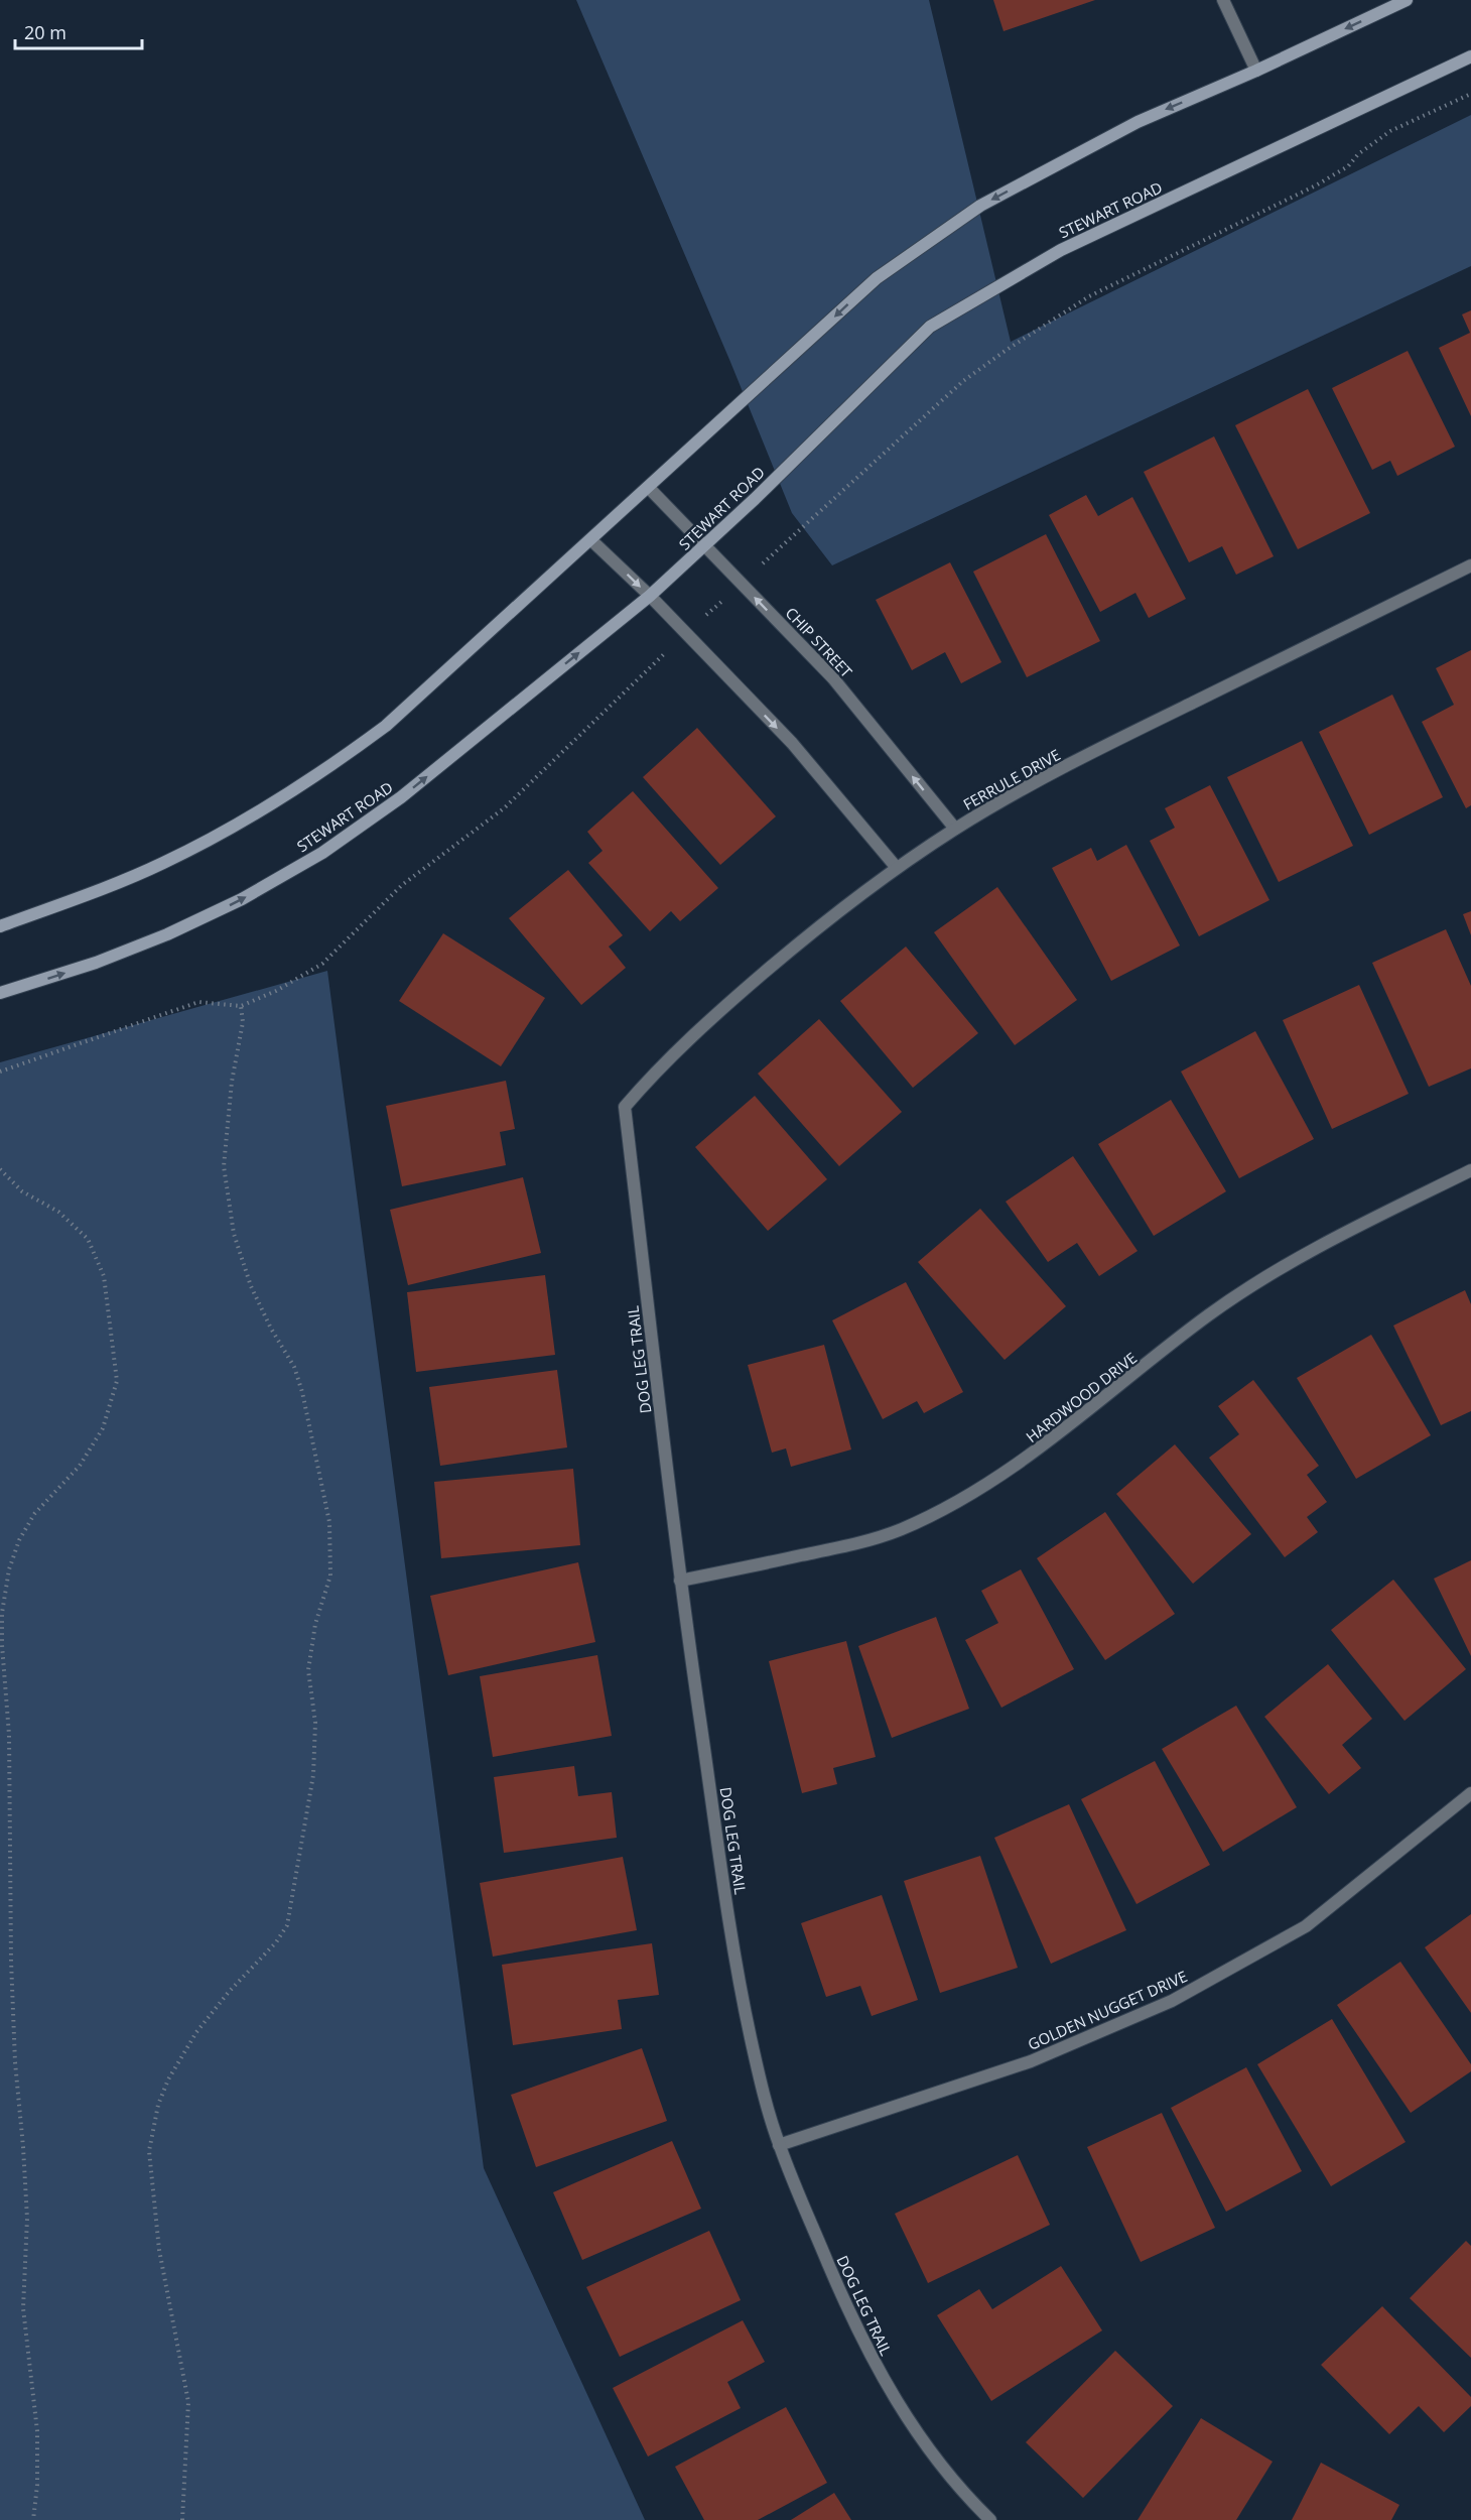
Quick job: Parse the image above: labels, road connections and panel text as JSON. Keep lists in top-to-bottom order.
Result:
{
  "streets": {
    "street": [
      "STEWART ROAD",
      "CHIP STREET",
      "FERRULE DRIVE",
      "DOG LEG TRAIL",
      "HARDWOOD DRIVE",
      "GOLDEN NUGGET DRIVE"
    ]
  },
  "crossings": [
    ["STEWART ROAD", "CHIP STREET"],
    ["CHIP STREET", "FERRULE DRIVE"],
    ["FERRULE DRIVE", "DOG LEG TRAIL"],
    ["DOG LEG TRAIL", "HARDWOOD DRIVE"],
    ["DOG LEG TRAIL", "GOLDEN NUGGET DRIVE"]
  ],
  "scale_bar": "20 m"
}
